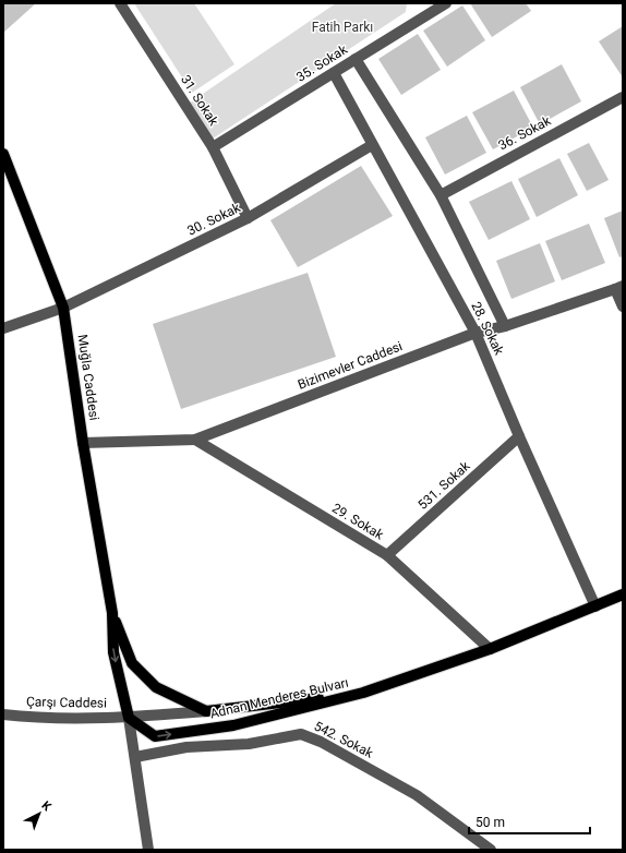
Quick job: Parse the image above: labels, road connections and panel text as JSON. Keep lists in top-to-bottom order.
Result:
{
  "streets": {
    "main road": ["Muğla Caddesi", "Adnan Menderes Bulvarı"],
    "street": [
      "35. Sokak",
      "31. Sokak",
      "36. Sokak",
      "30. Sokak",
      "28. Sokak",
      "Bizimevler Caddesi",
      "531. Sokak",
      "29. Sokak",
      "Çarşı Caddesi",
      "542. Sokak"
    ]
  },
  "crossings": [
    ["35. Sokak", "31. Sokak"],
    ["35. Sokak", "28. Sokak"],
    ["31. Sokak", "30. Sokak"],
    ["36. Sokak", "28. Sokak"],
    ["30. Sokak", "28. Sokak"],
    ["30. Sokak", "Muğla Caddesi"],
    ["28. Sokak", "Bizimevler Caddesi"],
    ["28. Sokak", "531. Sokak"],
    ["28. Sokak", "Adnan Menderes Bulvarı"],
    ["Bizimevler Caddesi", "Muğla Caddesi"],
    ["Bizimevler Caddesi", "29. Sokak"],
    ["Muğla Caddesi", "Adnan Menderes Bulvarı"],
    ["Muğla Caddesi", "Çarşı Caddesi"],
    ["531. Sokak", "29. Sokak"],
    ["29. Sokak", "Adnan Menderes Bulvarı"],
    ["Adnan Menderes Bulvarı", "Çarşı Caddesi"]
  ],
  "parks": ["Fatih Parkı"],
  "scale_bar": "50 m",
  "north": "top right"
}
